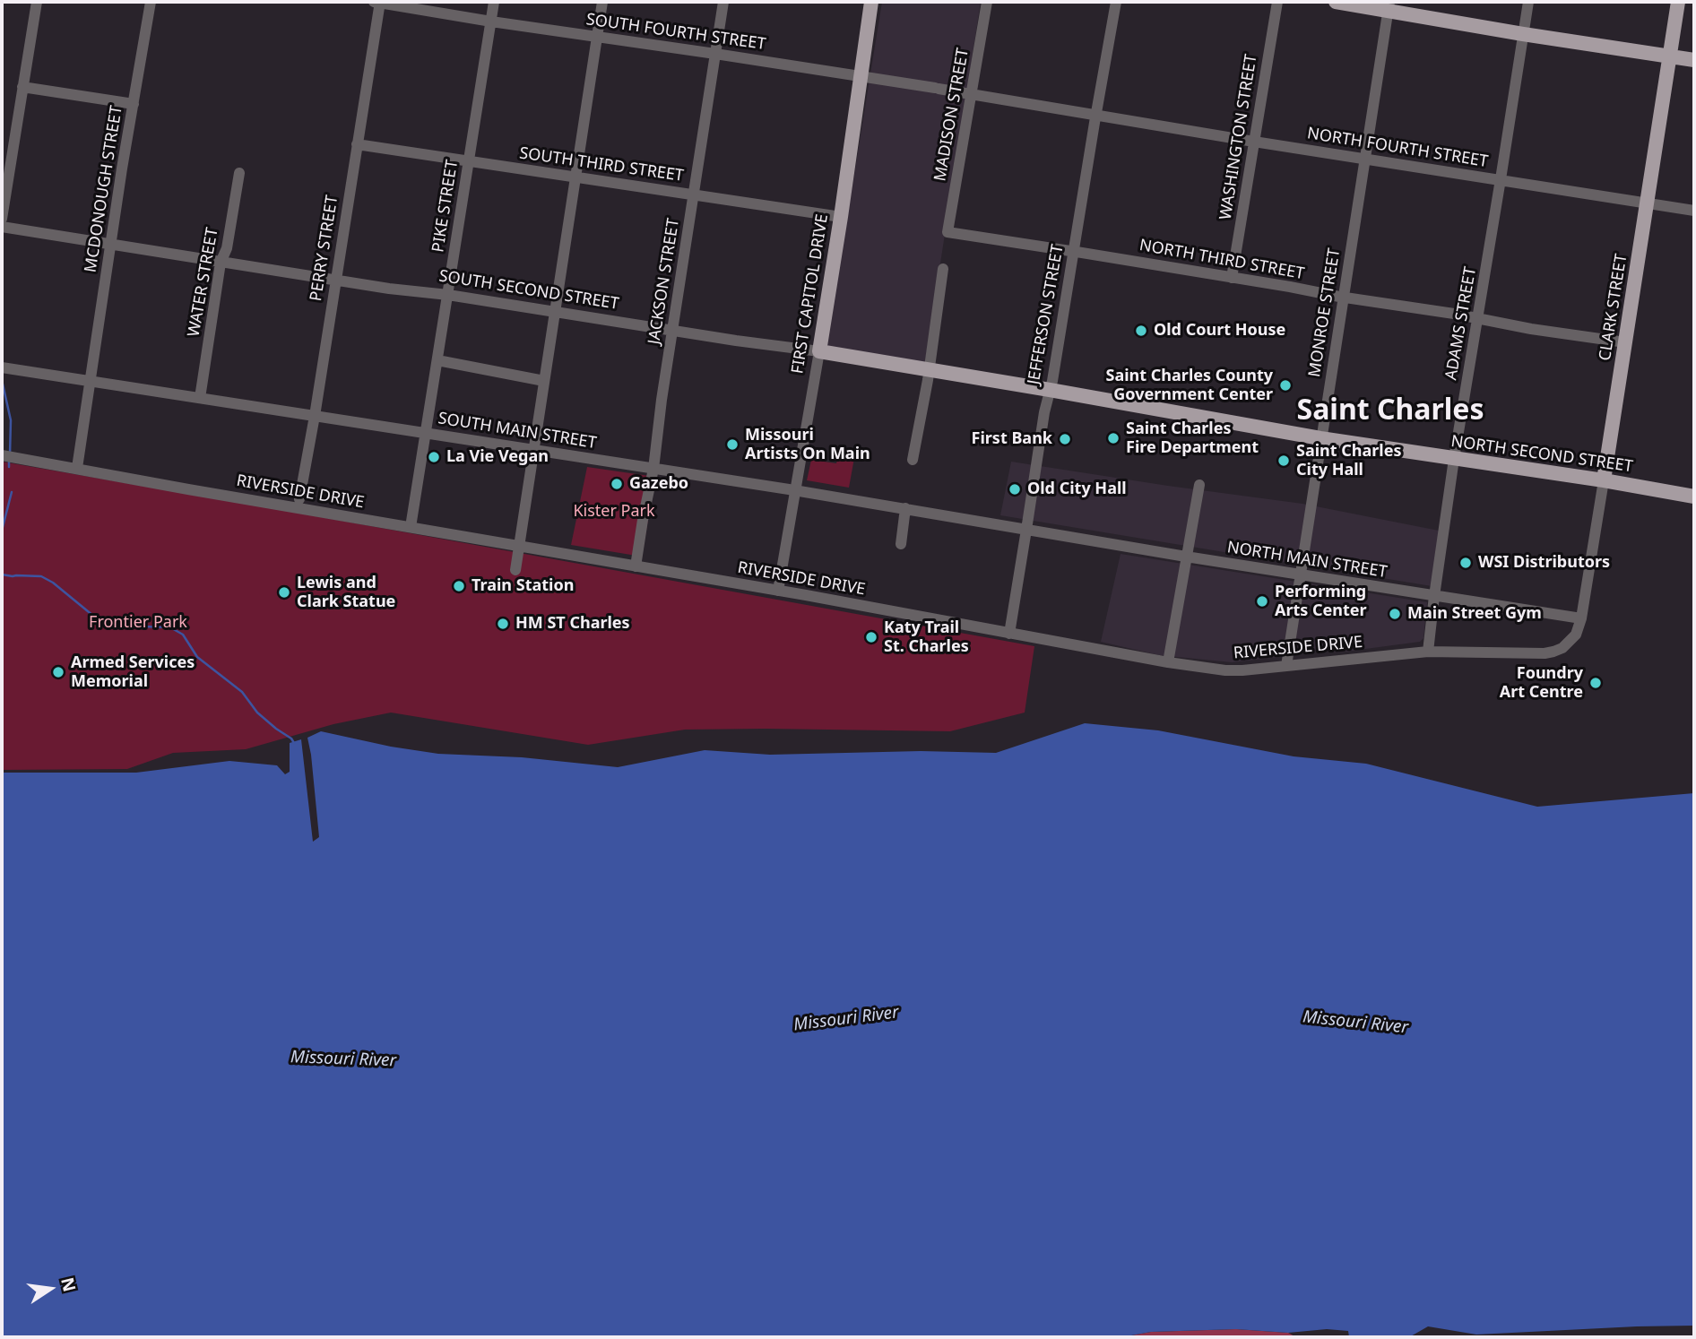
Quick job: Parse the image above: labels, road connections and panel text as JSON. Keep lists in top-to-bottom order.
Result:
{
  "streets": {
    "main road": [
      "SOUTH SECOND STREET",
      "FIRST CAPITOL DRIVE",
      "CLARK STREET",
      "NORTH SECOND STREET"
    ],
    "street": [
      "SOUTH FOURTH STREET",
      "MADISON STREET",
      "WASHINGTON STREET",
      "NORTH FOURTH STREET",
      "SOUTH THIRD STREET",
      "MCDONOUGH STREET",
      "PIKE STREET",
      "PERRY STREET",
      "NORTH THIRD STREET",
      "JACKSON STREET",
      "WATER STREET",
      "MONROE STREET",
      "JEFFERSON STREET",
      "ADAMS STREET",
      "SOUTH MAIN STREET",
      "RIVERSIDE DRIVE",
      "NORTH MAIN STREET"
    ]
  },
  "crossings": [
    ["SOUTH FOURTH STREET", "MADISON STREET"],
    ["SOUTH FOURTH STREET", "NORTH FOURTH STREET"],
    ["SOUTH FOURTH STREET", "PIKE STREET"],
    ["SOUTH FOURTH STREET", "PERRY STREET"],
    ["SOUTH FOURTH STREET", "JACKSON STREET"],
    ["SOUTH FOURTH STREET", "FIRST CAPITOL DRIVE"],
    ["SOUTH FOURTH STREET", "JEFFERSON STREET"],
    ["MADISON STREET", "NORTH THIRD STREET"],
    ["MADISON STREET", "JEFFERSON STREET"],
    ["WASHINGTON STREET", "NORTH FOURTH STREET"],
    ["WASHINGTON STREET", "NORTH THIRD STREET"],
    ["NORTH FOURTH STREET", "CLARK STREET"],
    ["NORTH FOURTH STREET", "MONROE STREET"],
    ["NORTH FOURTH STREET", "JEFFERSON STREET"],
    ["NORTH FOURTH STREET", "ADAMS STREET"],
    ["SOUTH THIRD STREET", "PIKE STREET"],
    ["SOUTH THIRD STREET", "PERRY STREET"],
    ["SOUTH THIRD STREET", "JACKSON STREET"],
    ["SOUTH THIRD STREET", "FIRST CAPITOL DRIVE"],
    ["MCDONOUGH STREET", "SOUTH SECOND STREET"],
    ["MCDONOUGH STREET", "SOUTH MAIN STREET"],
    ["MCDONOUGH STREET", "RIVERSIDE DRIVE"],
    ["PIKE STREET", "SOUTH SECOND STREET"],
    ["PIKE STREET", "SOUTH MAIN STREET"],
    ["PIKE STREET", "RIVERSIDE DRIVE"],
    ["PERRY STREET", "SOUTH SECOND STREET"],
    ["PERRY STREET", "SOUTH MAIN STREET"],
    ["NORTH THIRD STREET", "CLARK STREET"],
    ["NORTH THIRD STREET", "MONROE STREET"],
    ["NORTH THIRD STREET", "JEFFERSON STREET"],
    ["NORTH THIRD STREET", "ADAMS STREET"],
    ["JACKSON STREET", "SOUTH SECOND STREET"],
    ["JACKSON STREET", "SOUTH MAIN STREET"],
    ["JACKSON STREET", "RIVERSIDE DRIVE"],
    ["WATER STREET", "SOUTH SECOND STREET"],
    ["WATER STREET", "SOUTH MAIN STREET"],
    ["SOUTH SECOND STREET", "FIRST CAPITOL DRIVE"],
    ["SOUTH SECOND STREET", "JEFFERSON STREET"],
    ["SOUTH SECOND STREET", "NORTH SECOND STREET"],
    ["FIRST CAPITOL DRIVE", "SOUTH MAIN STREET"],
    ["FIRST CAPITOL DRIVE", "RIVERSIDE DRIVE"],
    ["CLARK STREET", "NORTH SECOND STREET"],
    ["CLARK STREET", "RIVERSIDE DRIVE"],
    ["CLARK STREET", "NORTH MAIN STREET"],
    ["MONROE STREET", "NORTH SECOND STREET"],
    ["MONROE STREET", "RIVERSIDE DRIVE"],
    ["MONROE STREET", "NORTH MAIN STREET"],
    ["JEFFERSON STREET", "SOUTH MAIN STREET"],
    ["JEFFERSON STREET", "NORTH SECOND STREET"],
    ["JEFFERSON STREET", "RIVERSIDE DRIVE"],
    ["JEFFERSON STREET", "NORTH MAIN STREET"],
    ["ADAMS STREET", "NORTH SECOND STREET"],
    ["ADAMS STREET", "RIVERSIDE DRIVE"],
    ["ADAMS STREET", "NORTH MAIN STREET"],
    ["SOUTH MAIN STREET", "NORTH MAIN STREET"],
    ["RIVERSIDE DRIVE", "NORTH MAIN STREET"]
  ],
  "districts": ["Saint Charles"],
  "water": ["Missouri River"],
  "parks": ["Kister Park", "Frontier Park"],
  "places": [
    "Old Court House",
    "Saint Charles County Government Center",
    "Saint Charles Fire Department",
    "First Bank",
    "Missouri Artists On Main",
    "La Vie Vegan",
    "Saint Charles City Hall",
    "Gazebo",
    "Old City Hall",
    "WSI Distributors",
    "Train Station",
    "Lewis and Clark Statue",
    "Performing Arts Center",
    "Main Street Gym",
    "HM ST Charles",
    "Katy Trail St. Charles",
    "Armed Services Memorial",
    "Foundry Art Centre"
  ],
  "north": "right"
}
